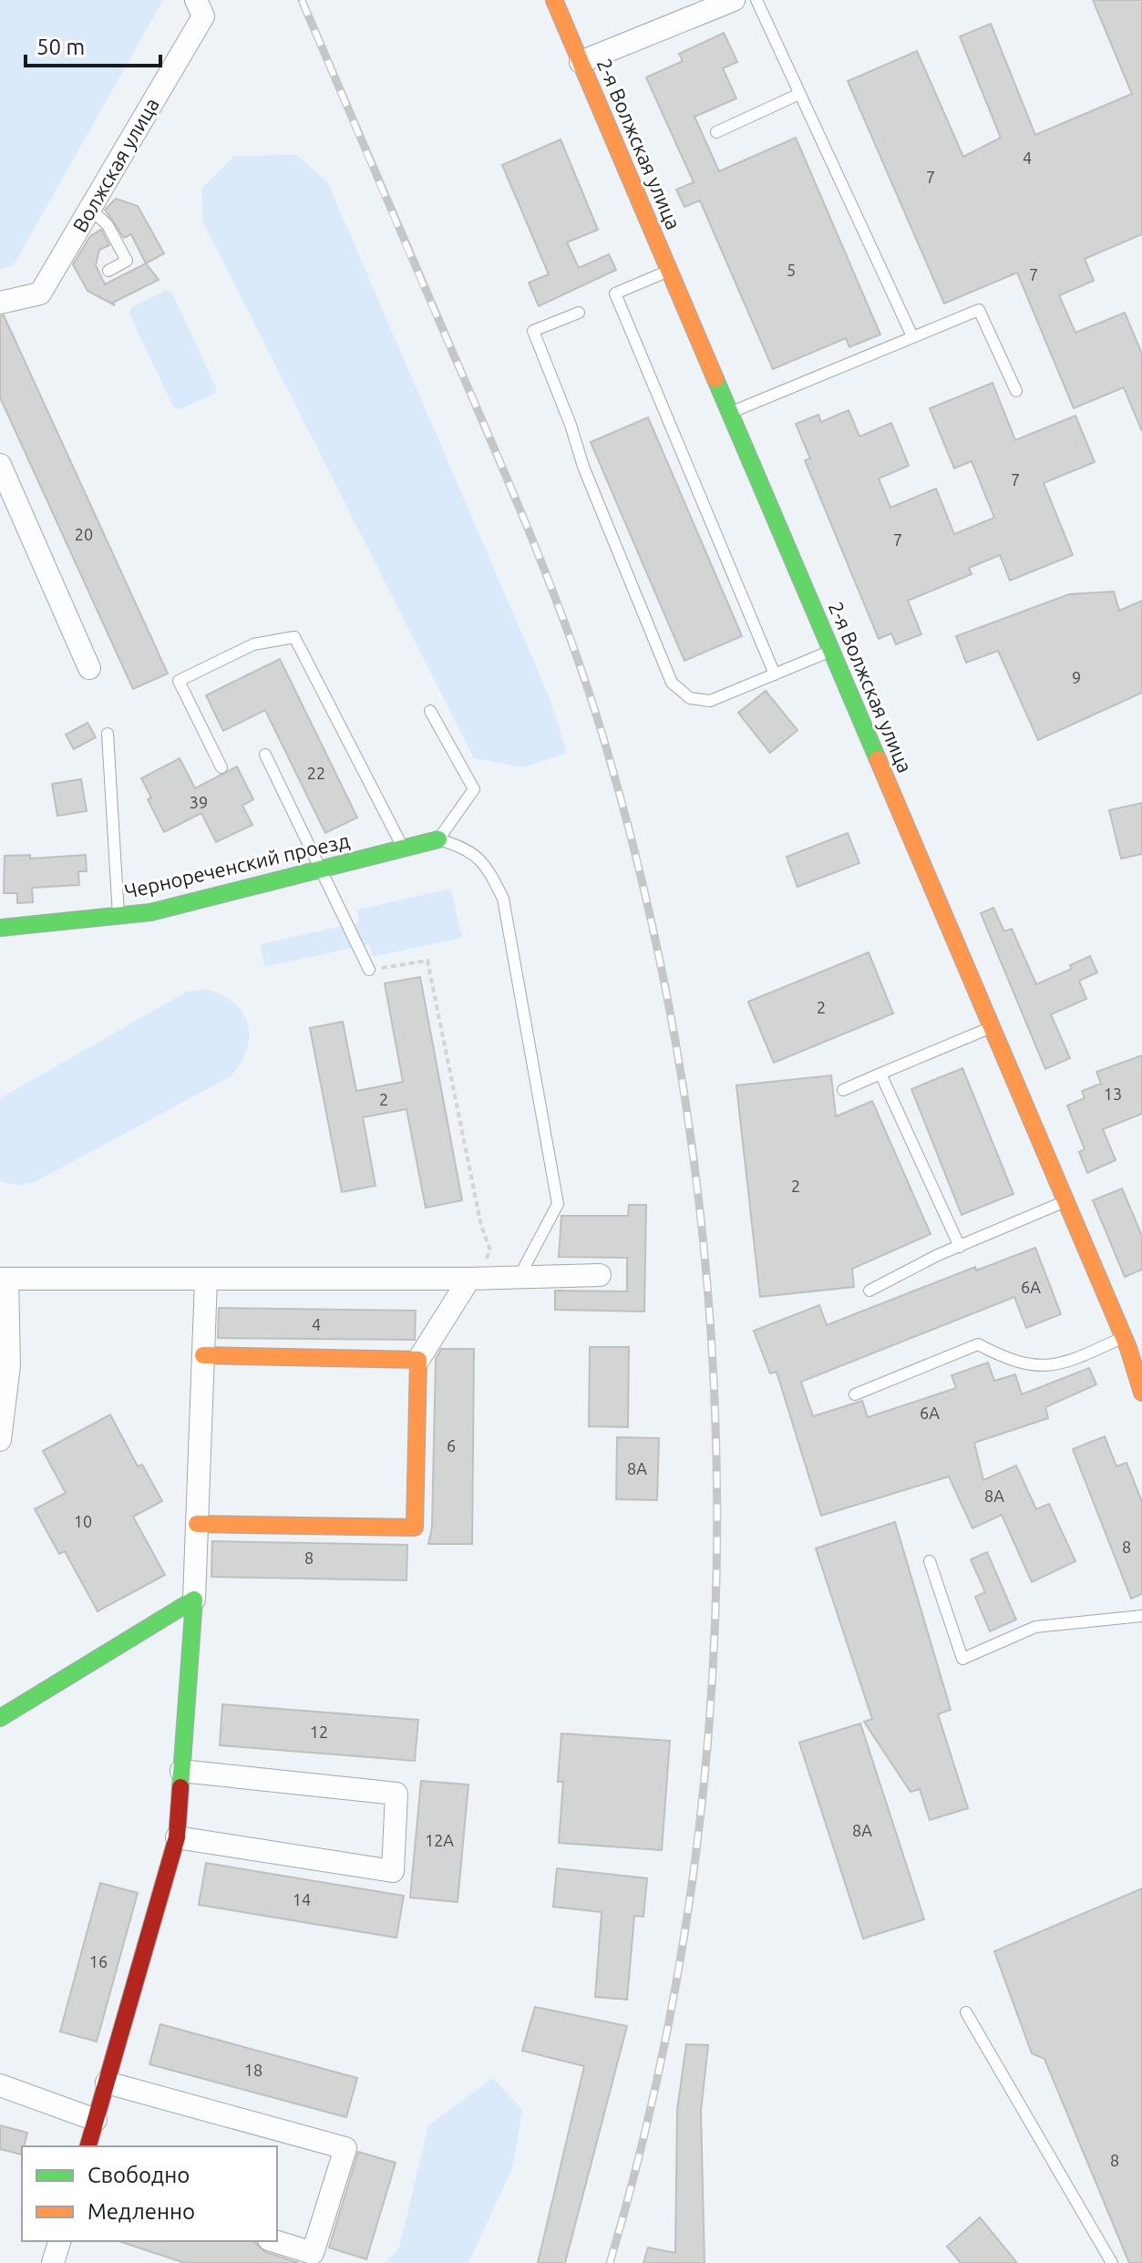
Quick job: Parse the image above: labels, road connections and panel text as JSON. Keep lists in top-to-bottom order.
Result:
{
  "streets": {
    "street": ["2-я Волжская улица", "Волжская улица", "Чернореченский проезд"]
  },
  "house_numbers": [
    "4",
    "7",
    "5",
    "7",
    "7",
    "20",
    "7",
    "9",
    "22",
    "39",
    "2",
    "13",
    "2",
    "2",
    "6А",
    "4",
    "6А",
    "6",
    "8А",
    "8А",
    "10",
    "8",
    "8",
    "12",
    "8А",
    "12А",
    "14",
    "16",
    "18",
    "8"
  ],
  "legend": ["Свободно", "Медленно"],
  "scale_bar": "50 m"
}
